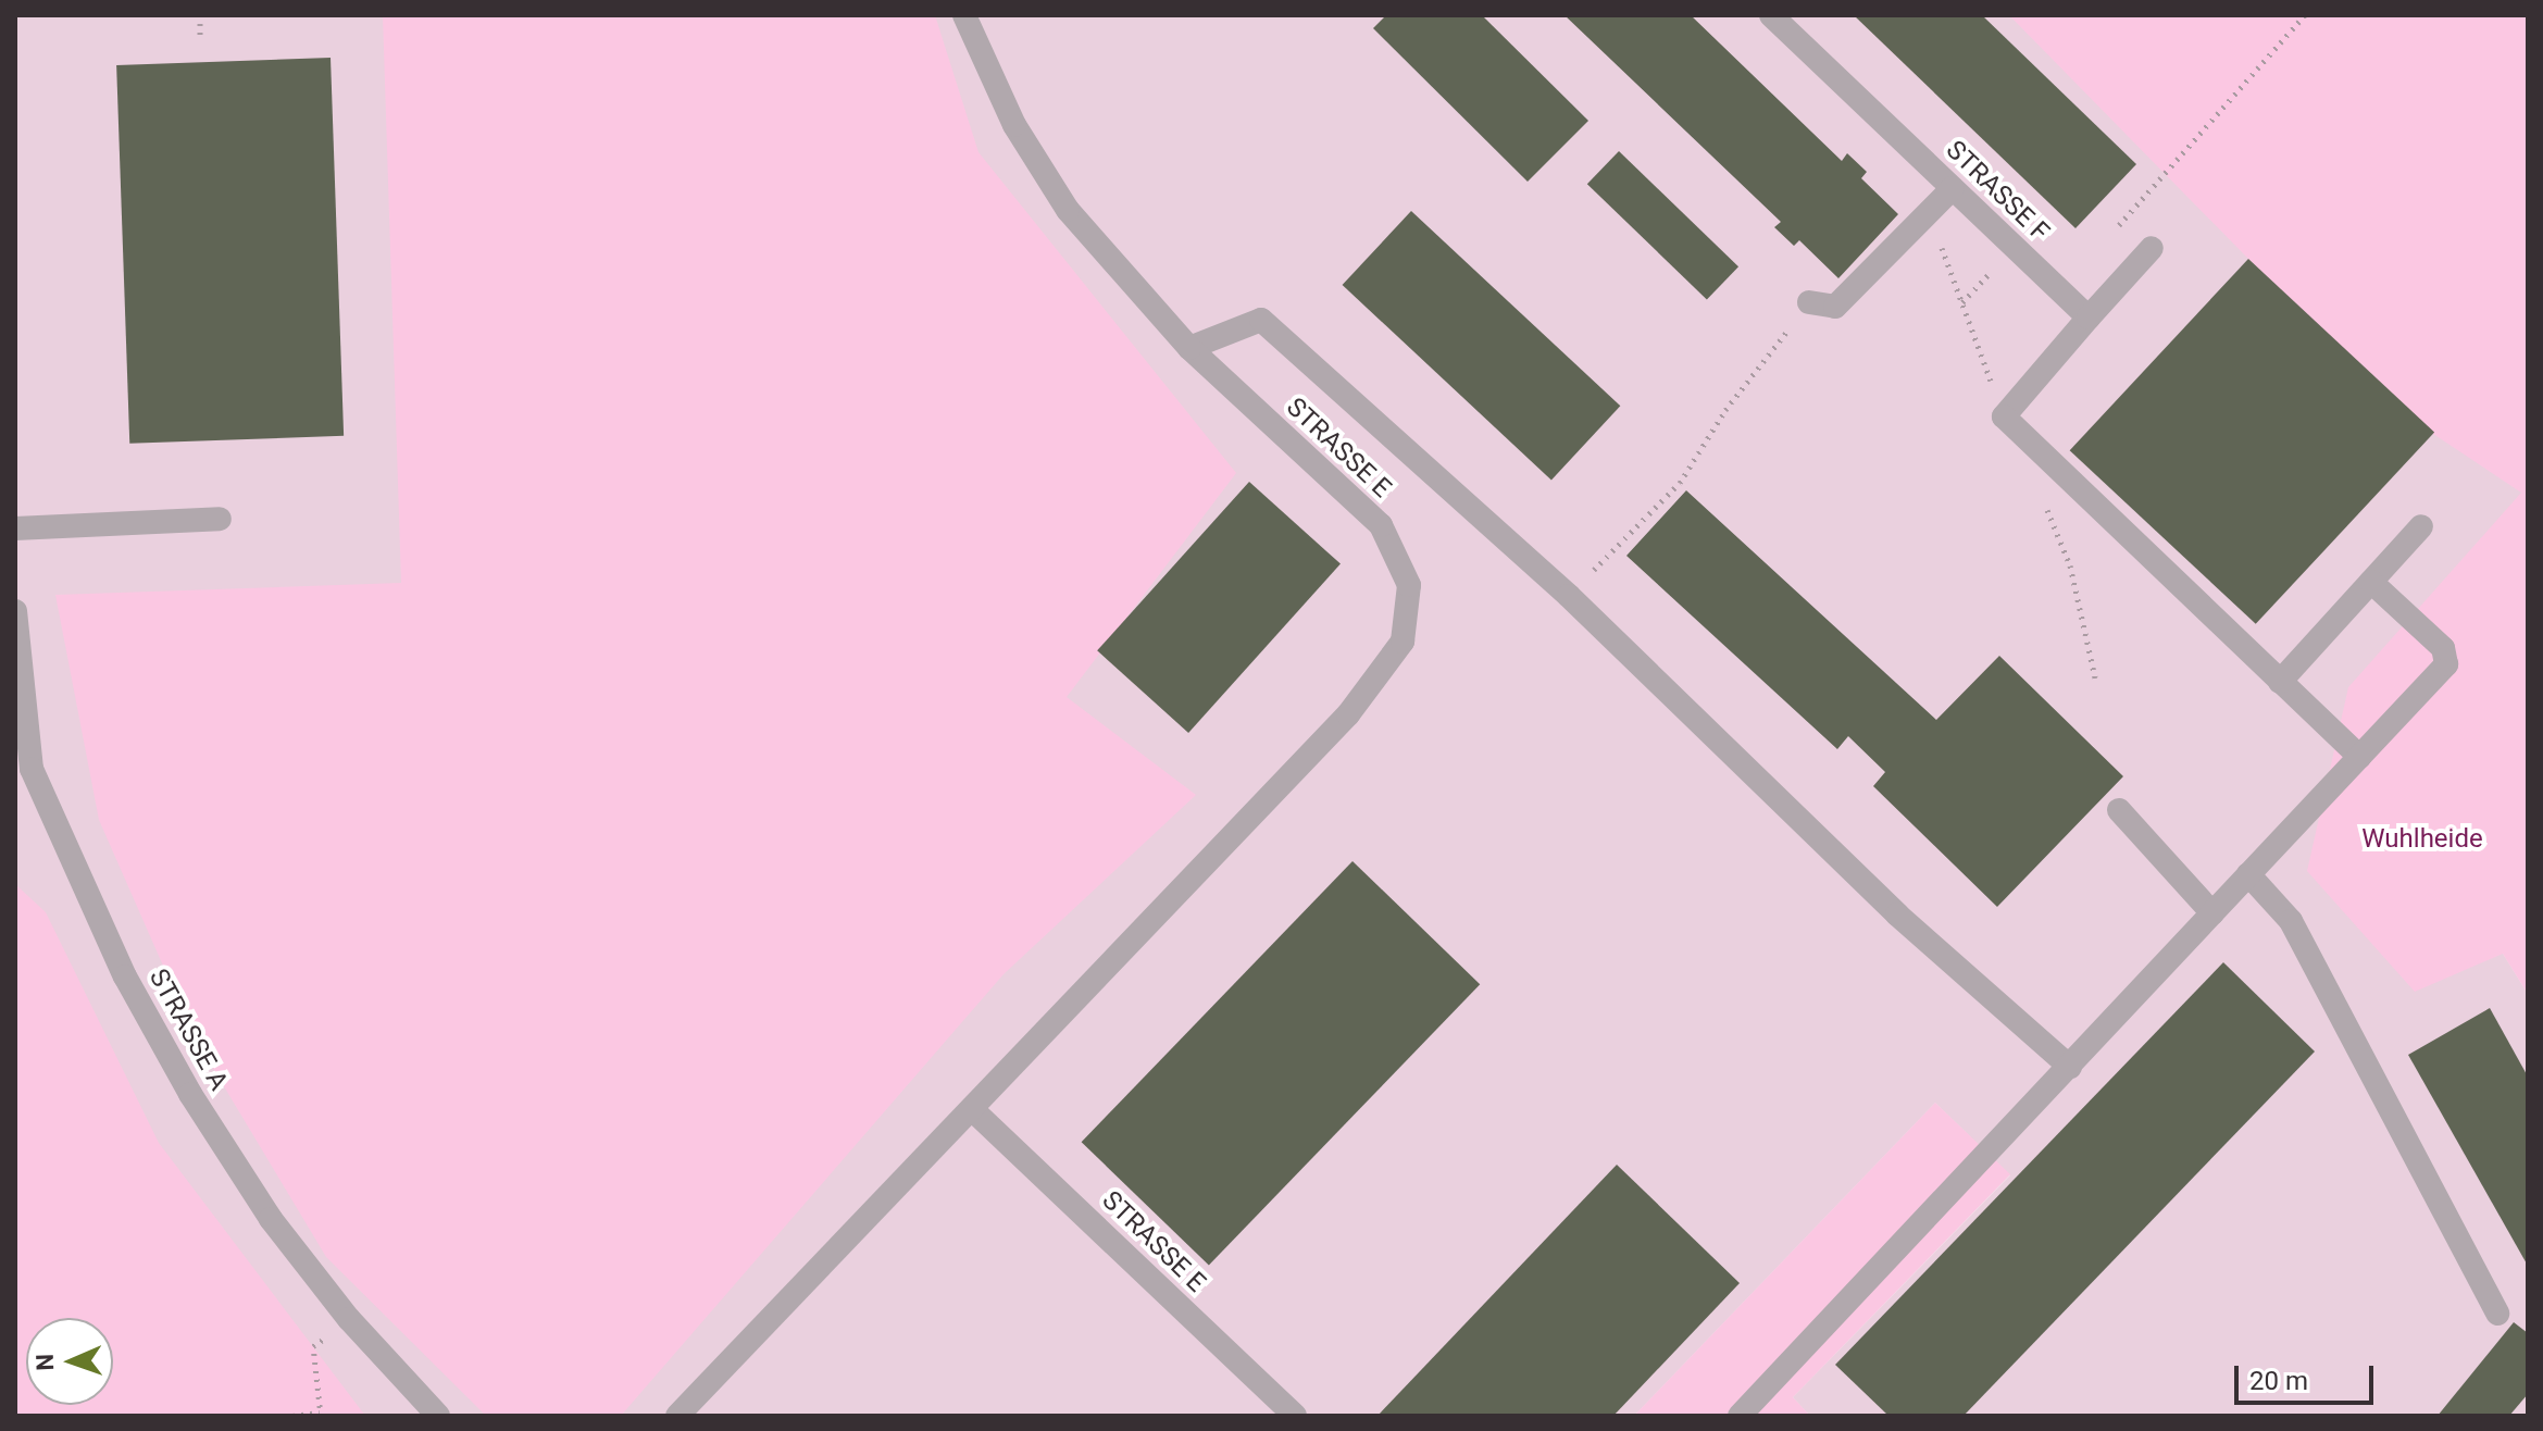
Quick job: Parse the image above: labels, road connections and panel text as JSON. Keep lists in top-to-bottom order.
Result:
{
  "streets": {
    "lane": ["STRASSE F", "STRASSE E", "STRASSE A"]
  },
  "parks": ["Wuhlheide"],
  "scale_bar": "20 m",
  "north": "left"
}
